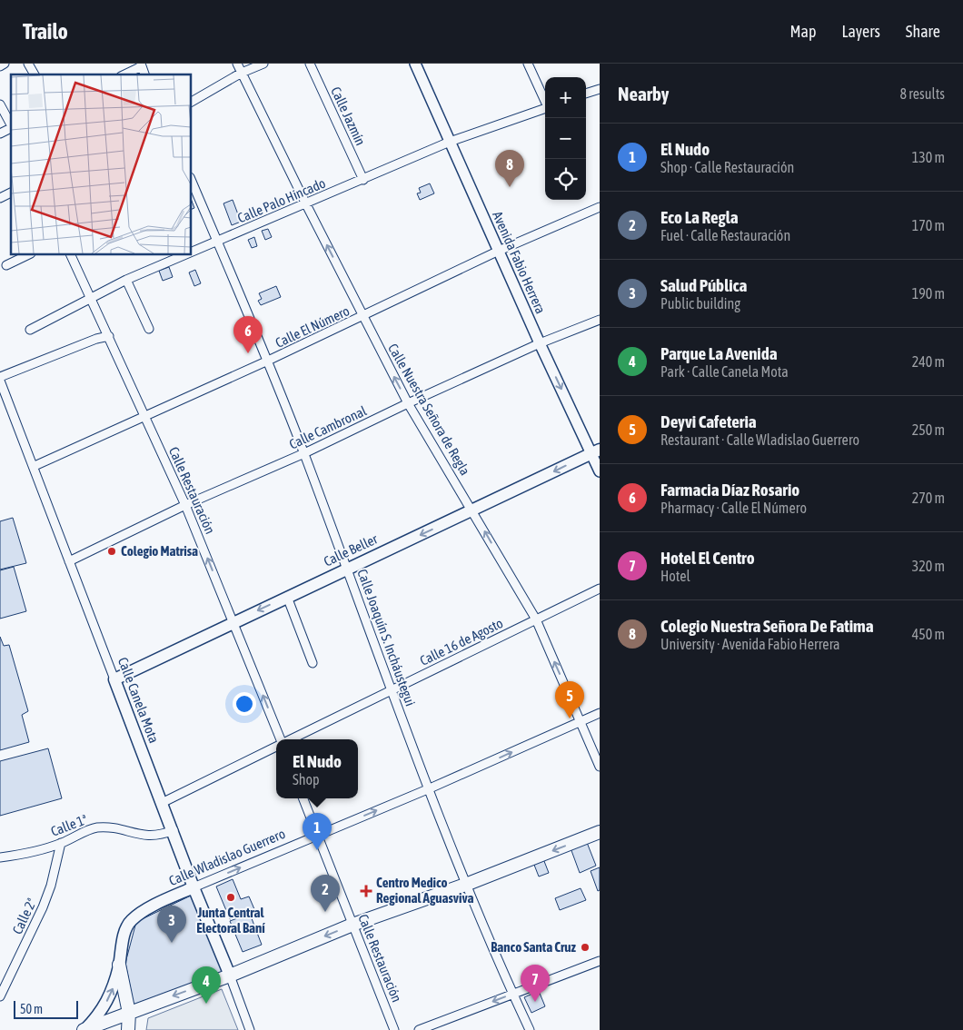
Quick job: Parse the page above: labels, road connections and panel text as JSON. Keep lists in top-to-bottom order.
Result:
{
  "streets": {
    "main road": ["Calle Beller", "Calle Canela Mota", "Calle Wladislao Guerrero"],
    "street": [
      "Calle Jazmín",
      "Calle Palo Hincado",
      "Avenida Fabio Herrera",
      "Calle El Número",
      "Calle Nuestra Señora de Regla",
      "Calle Cambronal",
      "Calle Restauración",
      "Calle Joaquín S. Incháustegui",
      "Calle 16 de Agosto",
      "Calle 1ª",
      "Calle 2ª"
    ]
  },
  "crossings": [
    ["Calle Jazmín", "Calle Palo Hincado"],
    ["Calle Palo Hincado", "Avenida Fabio Herrera"],
    ["Calle Palo Hincado", "Calle Nuestra Señora de Regla"],
    ["Calle Palo Hincado", "Calle Restauración"],
    ["Calle Palo Hincado", "Calle Joaquín S. Incháustegui"],
    ["Avenida Fabio Herrera", "Calle El Número"],
    ["Avenida Fabio Herrera", "Calle Cambronal"],
    ["Avenida Fabio Herrera", "Calle Beller"],
    ["Calle El Número", "Calle Nuestra Señora de Regla"],
    ["Calle El Número", "Calle Restauración"],
    ["Calle El Número", "Calle Joaquín S. Incháustegui"],
    ["Calle El Número", "Calle Canela Mota"],
    ["Calle Nuestra Señora de Regla", "Calle Cambronal"],
    ["Calle Nuestra Señora de Regla", "Calle Beller"],
    ["Calle Nuestra Señora de Regla", "Calle 16 de Agosto"],
    ["Calle Nuestra Señora de Regla", "Calle Wladislao Guerrero"],
    ["Calle Cambronal", "Calle Restauración"],
    ["Calle Cambronal", "Calle Joaquín S. Incháustegui"],
    ["Calle Cambronal", "Calle Canela Mota"],
    ["Calle Restauración", "Calle Beller"],
    ["Calle Restauración", "Calle Wladislao Guerrero"],
    ["Calle Beller", "Calle Joaquín S. Incháustegui"],
    ["Calle Beller", "Calle Canela Mota"],
    ["Calle Joaquín S. Incháustegui", "Calle 16 de Agosto"],
    ["Calle Joaquín S. Incháustegui", "Calle Wladislao Guerrero"],
    ["Calle Canela Mota", "Calle 1ª"],
    ["Calle Canela Mota", "Calle Wladislao Guerrero"],
    ["Calle 1ª", "Calle 2ª"]
  ],
  "one_way": ["Calle Nuestra Señora de Regla", "Calle Beller", "Calle Wladislao Guerrero"],
  "places": {
    "other": ["Colegio Matrisa", "Junta Central Electoral Baní", "Banco Santa Cruz"],
    "health": ["Centro Medico Regional Aguasviva"]
  },
  "scale_bar": "50 m",
  "page": {
    "header": "Trailo",
    "nav": ["Map", "Layers", "Share"],
    "heading": ["Nearby", "8 results"],
    "map_buttons": ["+", "−"],
    "list": [
      {
        "mark": "1",
        "name": "El Nudo",
        "note": "Shop · Calle Restauración",
        "value": "130 m"
      },
      {
        "mark": "2",
        "name": "Eco La Regla",
        "note": "Fuel · Calle Restauración",
        "value": "170 m"
      },
      {
        "mark": "3",
        "name": "Salud Pública",
        "note": "Public building",
        "value": "190 m"
      },
      {
        "mark": "4",
        "name": "Parque La Avenida",
        "note": "Park · Calle Canela Mota",
        "value": "240 m"
      },
      {
        "mark": "5",
        "name": "Deyvi Cafeteria",
        "note": "Restaurant · Calle Wladislao Guerrero",
        "value": "250 m"
      },
      {
        "mark": "6",
        "name": "Farmacia Díaz Rosario",
        "note": "Pharmacy · Calle El Número",
        "value": "270 m"
      },
      {
        "mark": "7",
        "name": "Hotel El Centro",
        "note": "Hotel",
        "value": "320 m"
      },
      {
        "mark": "8",
        "name": "Colegio Nuestra Señora De Fatima",
        "note": "University · Avenida Fabio Herrera",
        "value": "450 m"
      }
    ],
    "pins": [
      "8",
      "6",
      "5",
      "1",
      "2",
      "3",
      "7",
      "4"
    ],
    "popup": ["El Nudo", "Shop"],
    "scale": "50 m"
  }
}
